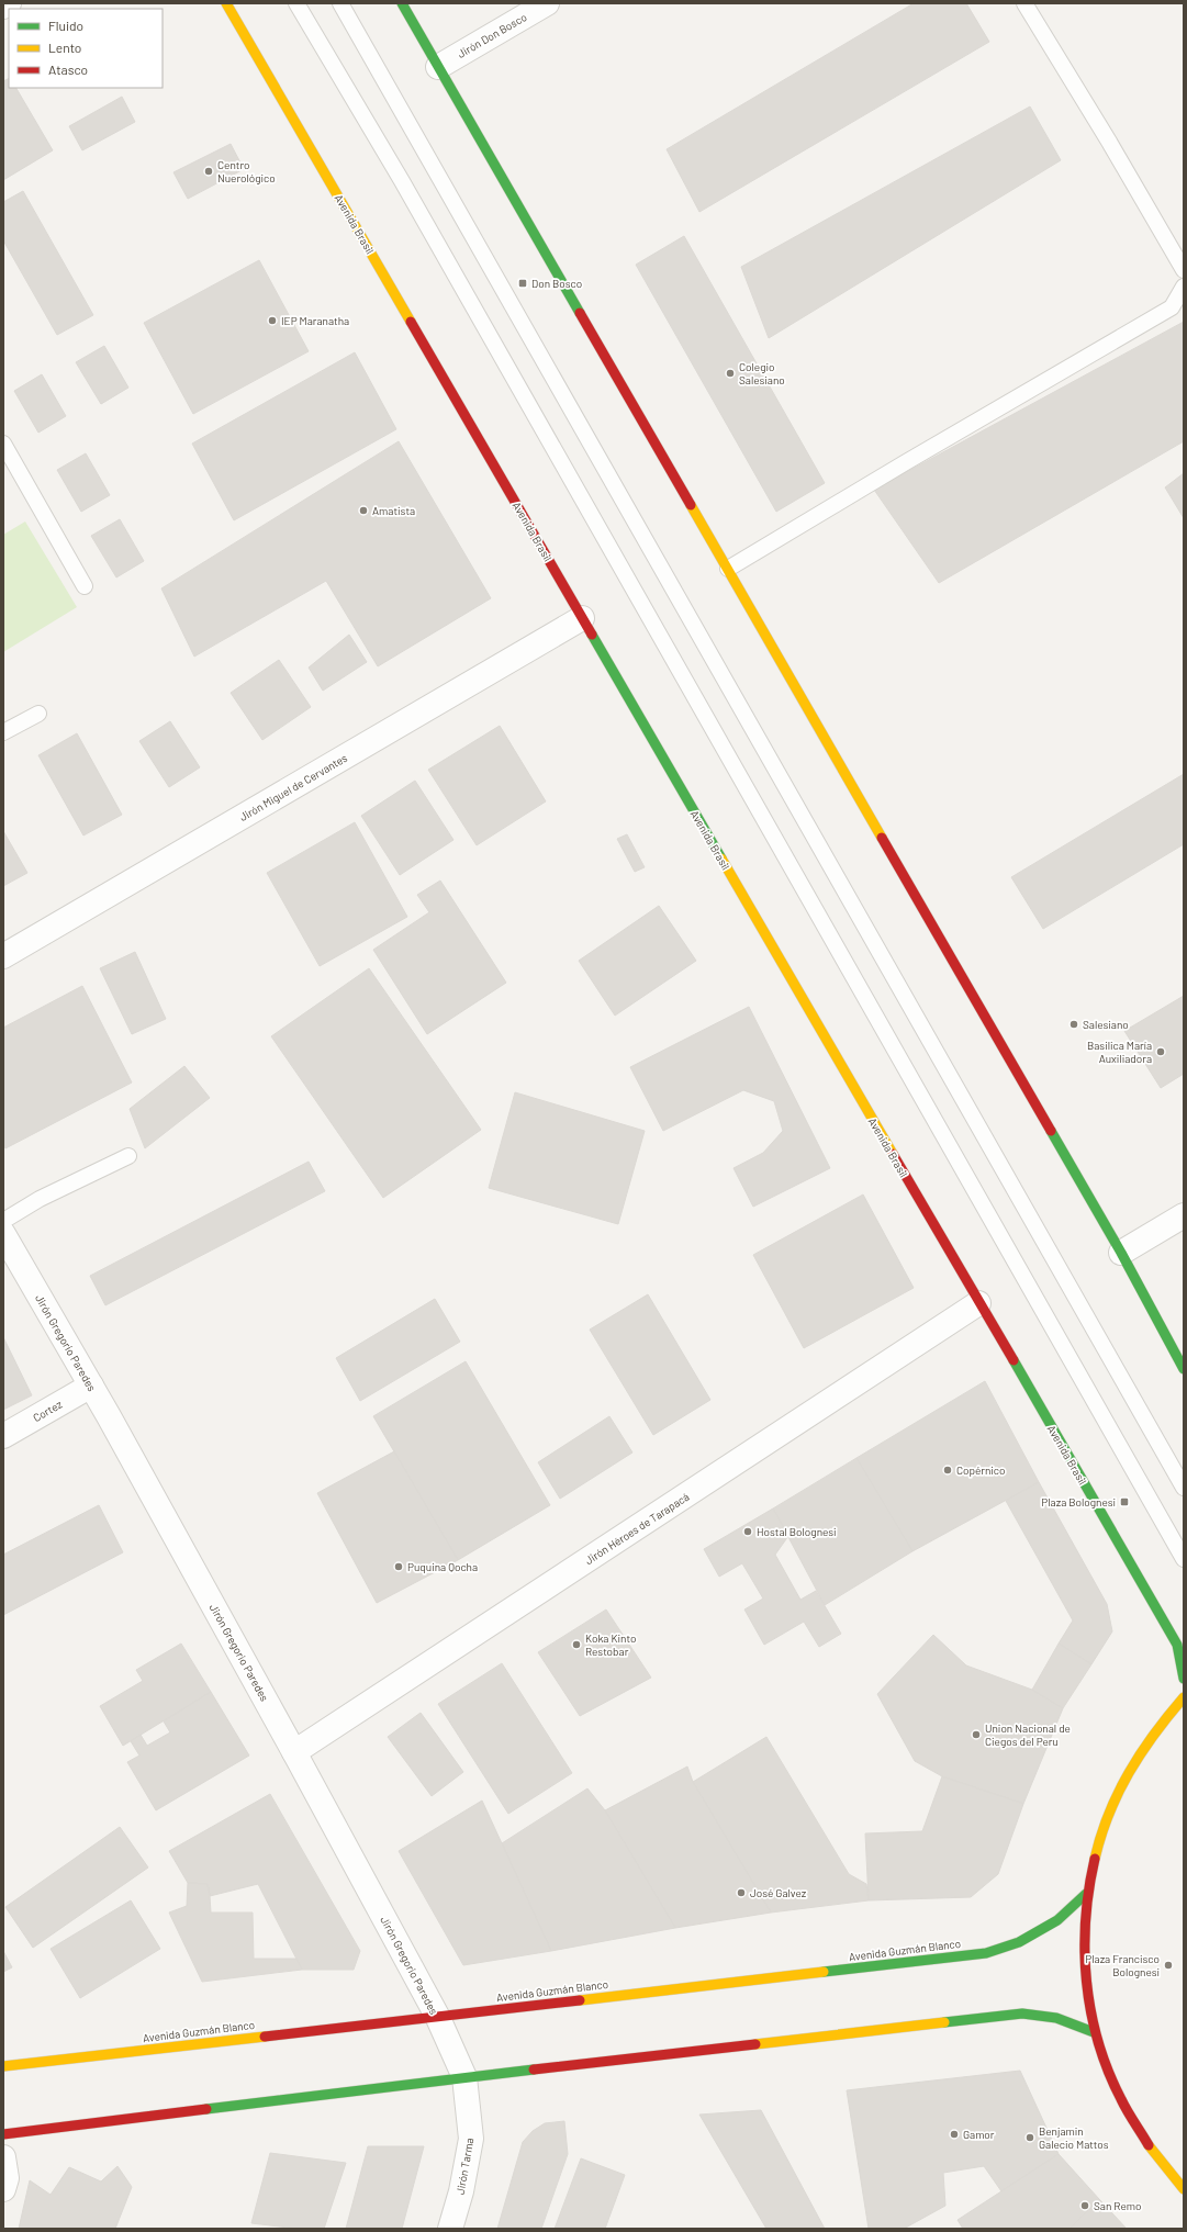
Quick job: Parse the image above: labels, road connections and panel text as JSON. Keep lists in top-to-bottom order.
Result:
{
  "streets": {
    "main road": ["Avenida Brasil", "Avenida Guzmán Blanco"],
    "street": [
      "Jirón Don Bosco",
      "Jirón Miguel de Cervantes",
      "Jirón Gregorio Paredes",
      "Cortez",
      "Jirón Héroes de Tarapacá",
      "Jirón Tarma"
    ]
  },
  "crossings": [
    ["Avenida Brasil", "Jirón Miguel de Cervantes"],
    ["Avenida Brasil", "Jirón Héroes de Tarapacá"],
    ["Jirón Gregorio Paredes", "Cortez"],
    ["Jirón Gregorio Paredes", "Jirón Héroes de Tarapacá"],
    ["Jirón Gregorio Paredes", "Avenida Guzmán Blanco"],
    ["Jirón Gregorio Paredes", "Jirón Tarma"]
  ],
  "places": {
    "other": [
      "Centro Nuerológico",
      "IEP Maranatha",
      "Colegio Salesiano",
      "Amatista",
      "Salesiano",
      "Basilica María Auxiliadora",
      "Copérnico",
      "Hostal Bolognesi",
      "Puquina Qocha",
      "Koka Kinto Restobar",
      "Union Nacional de Ciegos del Peru",
      "José Galvez",
      "Plaza Francisco Bolognesi",
      "Gamor",
      "Benjamin Galecio Mattos",
      "San Remo"
    ],
    "transit": ["Don Bosco", "Plaza Bolognesi"]
  },
  "legend": ["Fluido", "Lento", "Atasco"]
}
